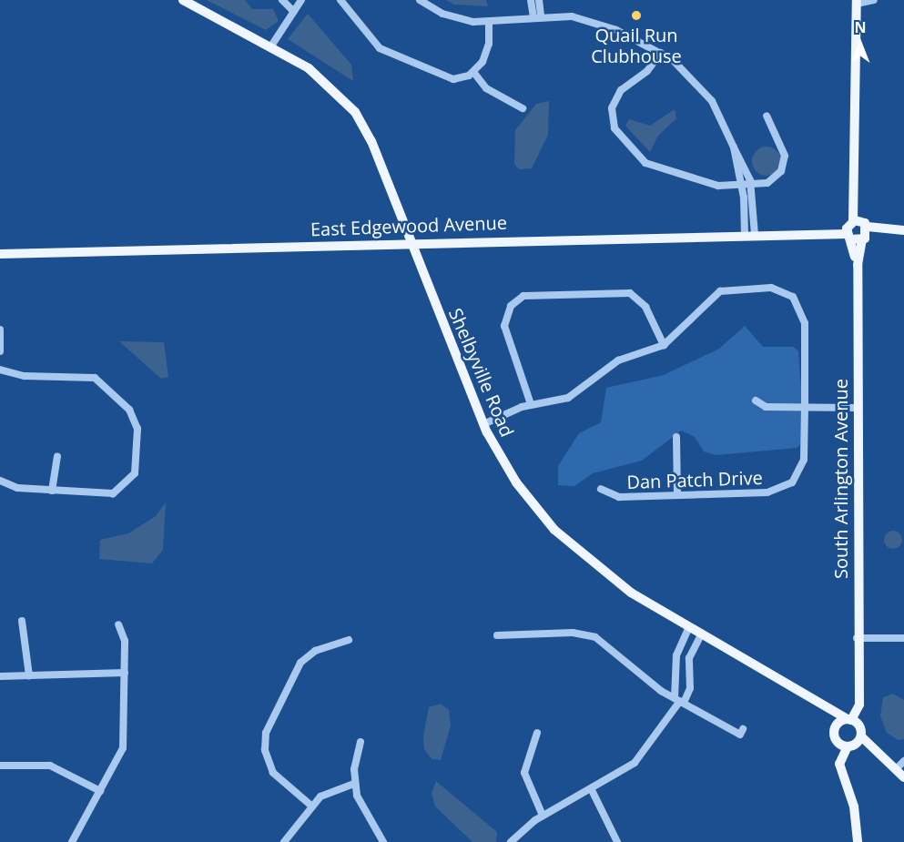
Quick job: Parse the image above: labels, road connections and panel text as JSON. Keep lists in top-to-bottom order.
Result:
{
  "streets": {
    "main road": ["East Edgewood Avenue", "Shelbyville Road", "South Arlington Avenue"],
    "street": ["Dan Patch Drive"]
  },
  "crossings": [
    ["East Edgewood Avenue", "Shelbyville Road"]
  ],
  "places": ["Quail Run Clubhouse"],
  "north": "top"
}
